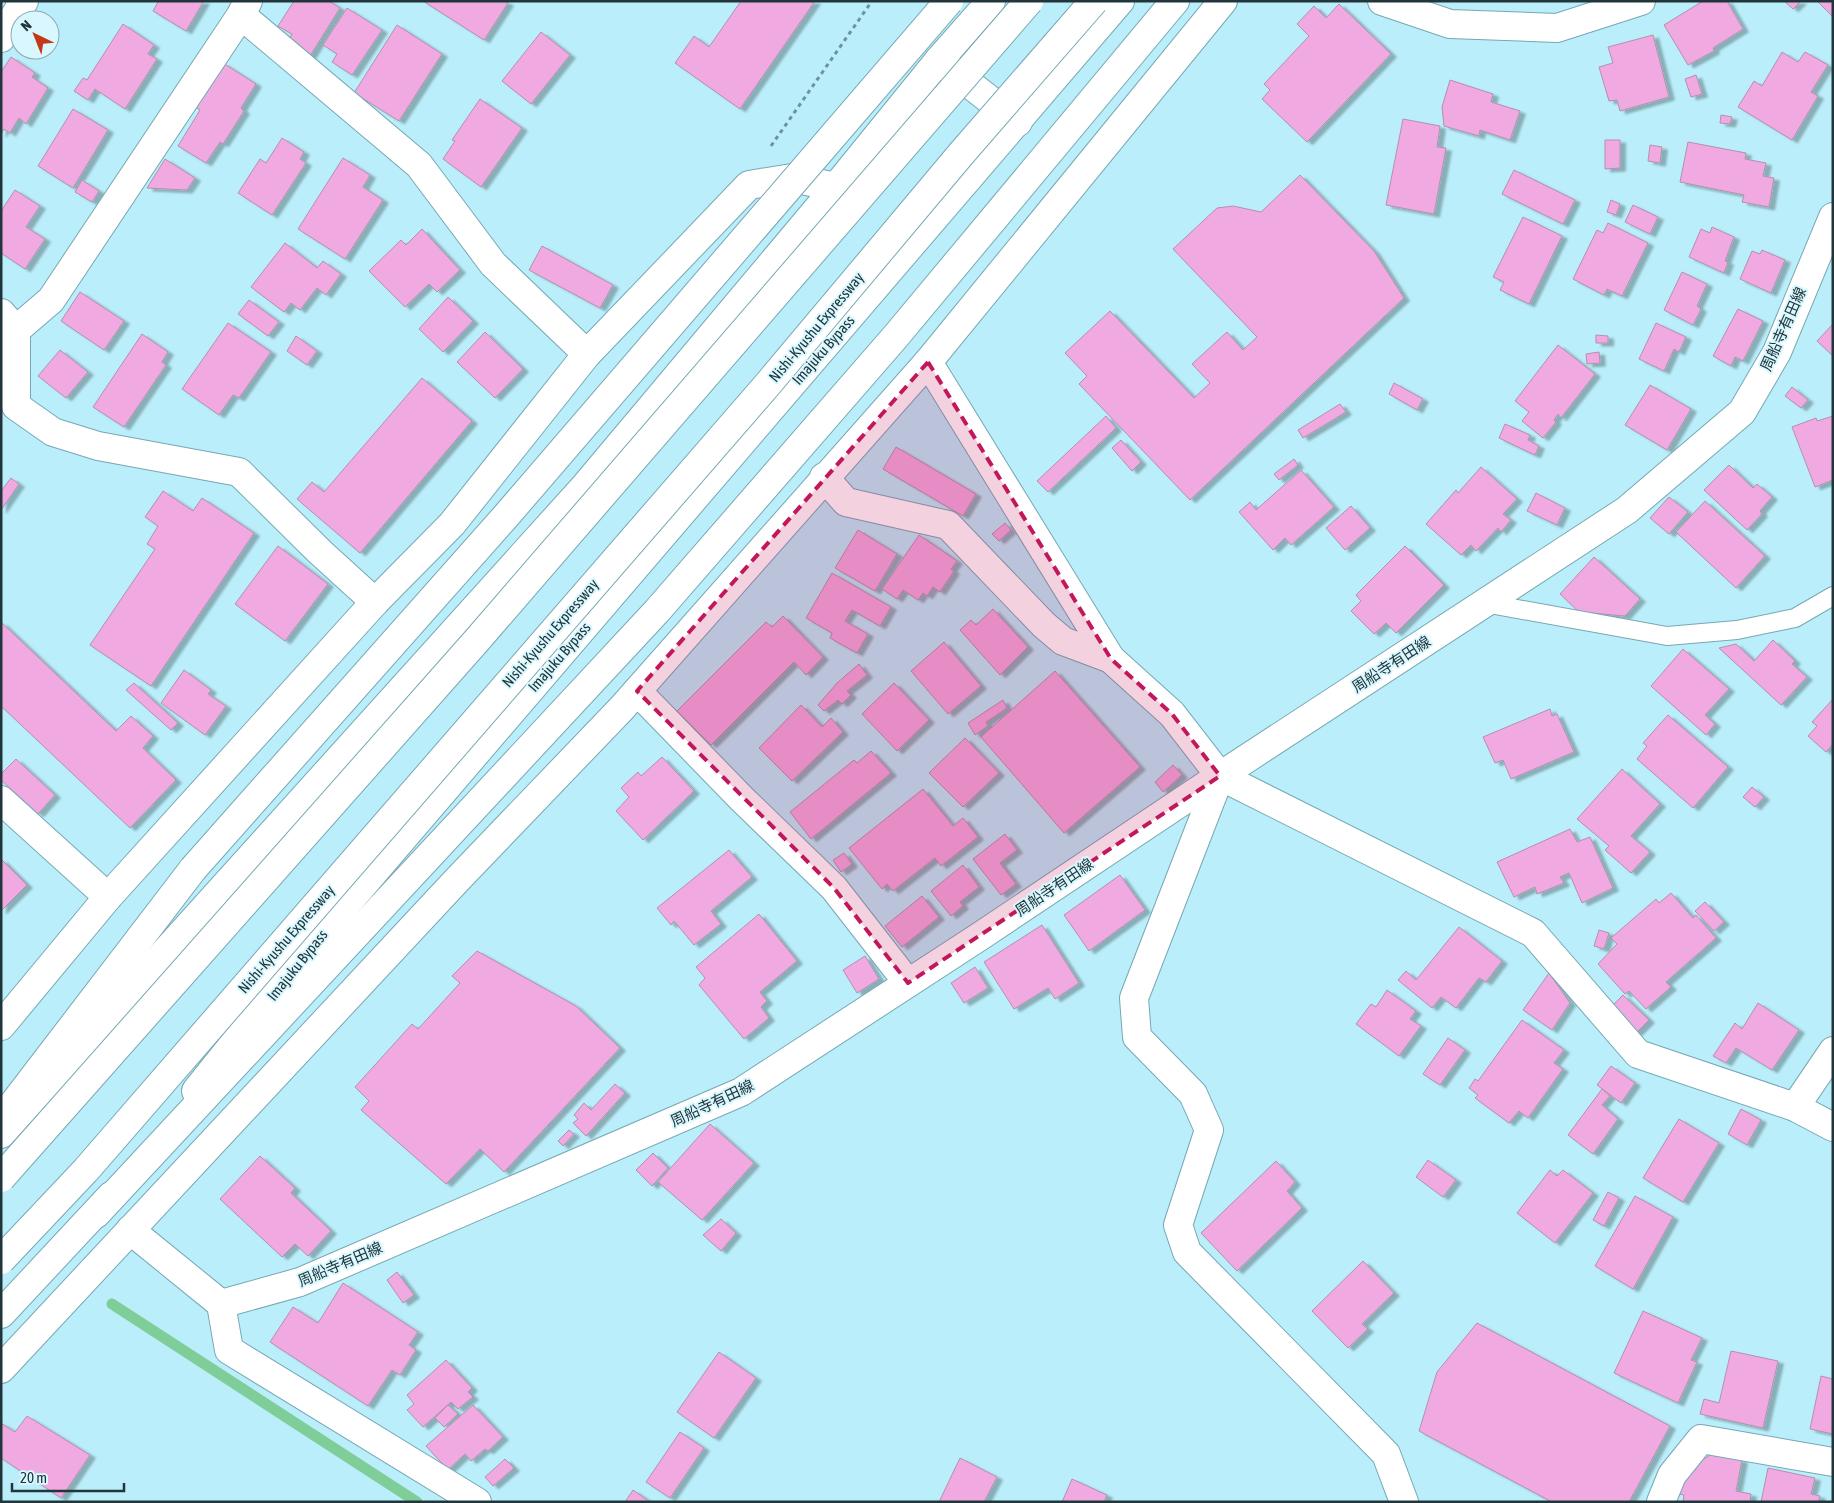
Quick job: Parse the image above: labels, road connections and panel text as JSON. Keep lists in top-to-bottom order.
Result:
{
  "streets": {
    "main road": ["Nishi-Kyushu Expressway", "周船寺有田線", "Imajuku Bypass"]
  },
  "scale_bar": "20 m",
  "north": "top left"
}
